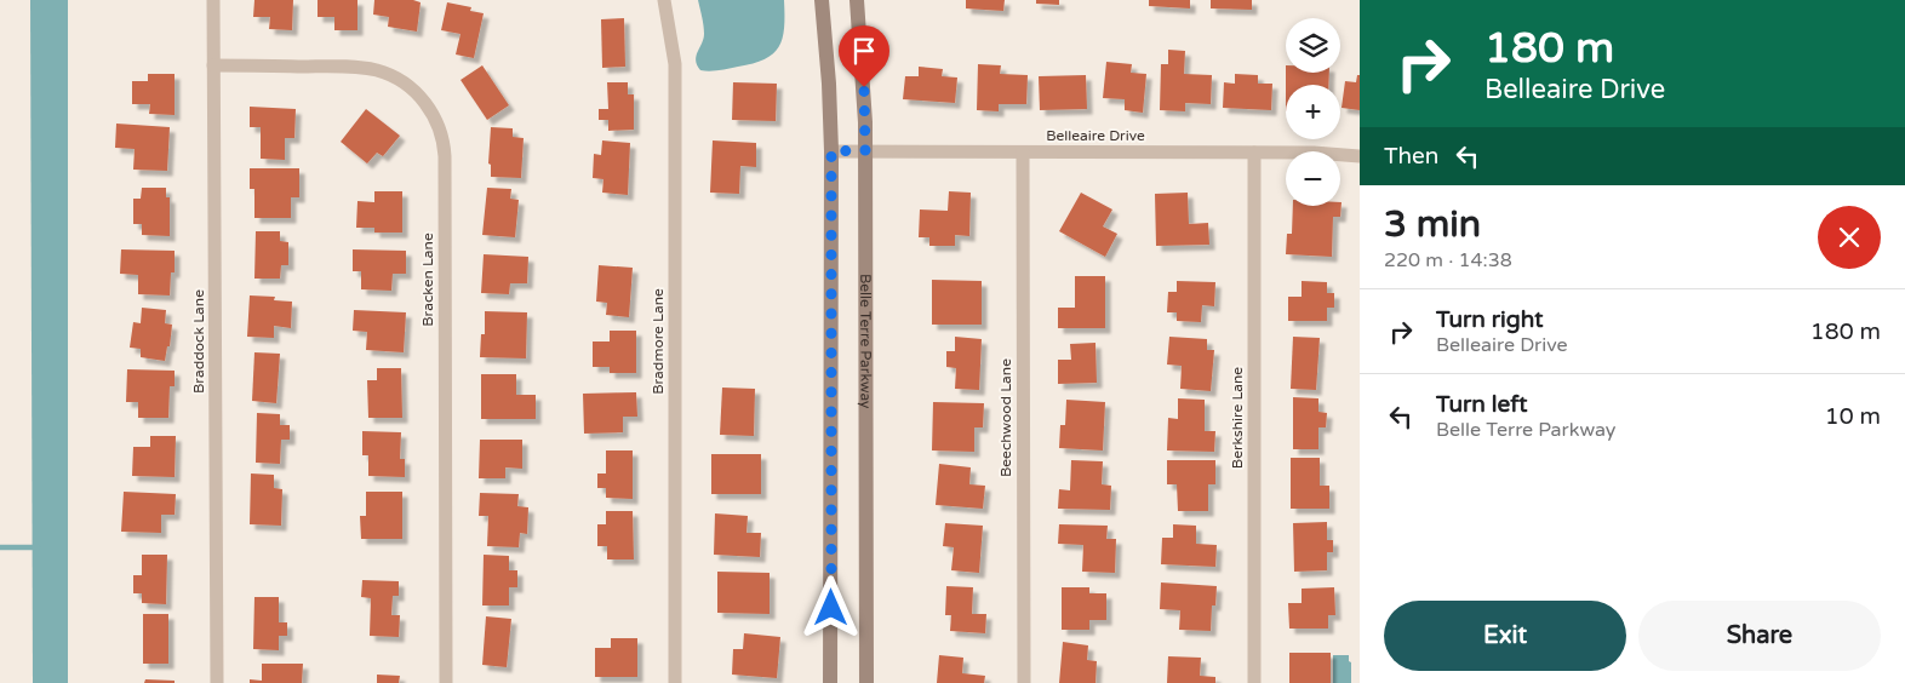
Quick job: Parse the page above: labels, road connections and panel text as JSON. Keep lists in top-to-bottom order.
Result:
{
  "streets": {
    "main road": ["Belle Terre Parkway"],
    "street": [
      "Belleaire Drive",
      "Bracken Lane",
      "Braddock Lane",
      "Bradmore Lane",
      "Beechwood Lane",
      "Berkshire Lane"
    ]
  },
  "crossings": [
    ["Belleaire Drive", "Belle Terre Parkway"],
    ["Belleaire Drive", "Beechwood Lane"],
    ["Belleaire Drive", "Berkshire Lane"],
    ["Bracken Lane", "Braddock Lane"]
  ],
  "page": {
    "turn": ["180 m", "Belleaire Drive"],
    "map_buttons": ["+", "−"],
    "then": "Then",
    "heading": ["3 min", "220 m · 14:38"],
    "list": [
      {
        "name": "Turn right",
        "note": "Belleaire Drive",
        "value": "180 m"
      },
      {
        "name": "Turn left",
        "note": "Belle Terre Parkway",
        "value": "10 m"
      }
    ],
    "buttons": ["Exit", "Share"]
  }
}
